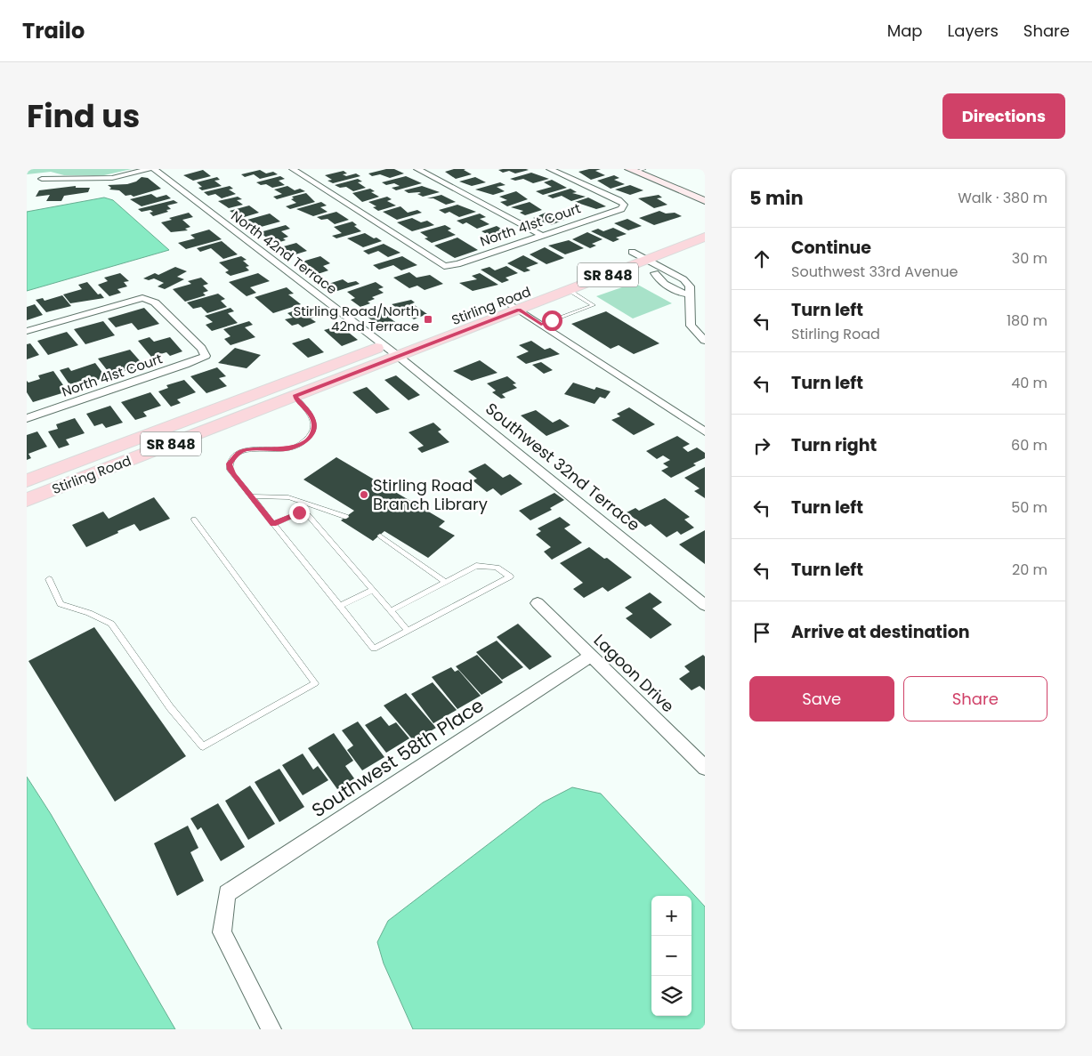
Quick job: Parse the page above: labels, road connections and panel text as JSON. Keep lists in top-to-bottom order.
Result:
{
  "streets": {
    "main road": ["SR 848", "Stirling Road"],
    "street": [
      "North 41st Court",
      "North 42nd Terrace",
      "Southwest 32nd Terrace",
      "Lagoon Drive",
      "Southwest 58th Place"
    ]
  },
  "crossings": [
    ["North 42nd Terrace", "Stirling Road"],
    ["North 42nd Terrace", "Southwest 32nd Terrace"],
    ["Stirling Road", "Southwest 32nd Terrace"],
    ["Lagoon Drive", "Southwest 58th Place"]
  ],
  "places": {
    "transit": ["Stirling Road/North 42nd Terrace"],
    "other": ["Stirling Road Branch Library"]
  },
  "page": {
    "header": "Trailo",
    "nav": ["Map", "Layers", "Share"],
    "title": "Find us",
    "buttons": [
      "Directions",
      ["Save", "Share"]
    ],
    "heading": ["5 min", "Walk · 380 m"],
    "list": [
      ["Continue", "Southwest 33rd Avenue", "30 m"],
      ["Turn left", "Stirling Road", "180 m"],
      ["Turn left", "40 m"],
      ["Turn right", "60 m"],
      ["Turn left", "50 m"],
      ["Turn left", "20 m"],
      "Arrive at destination"
    ],
    "map_buttons": ["+", "−"]
  }
}
